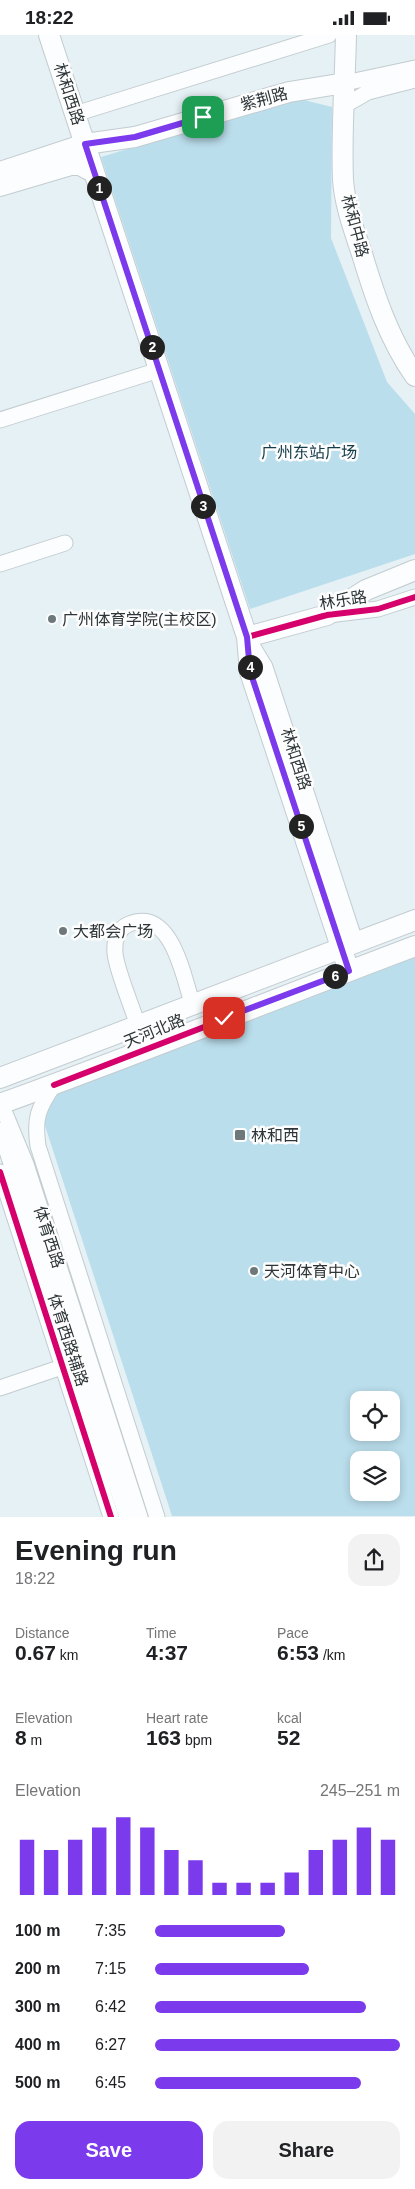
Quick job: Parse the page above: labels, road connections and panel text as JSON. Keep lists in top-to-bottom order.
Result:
{
  "streets": {
    "main road": [
      "林和西路",
      "紫荆路",
      "林和中路",
      "林乐路",
      "天河北路"
    ],
    "street": ["体育西路", "体育西路辅路"]
  },
  "crossings": [
    ["林和西路", "紫荆路"],
    ["林和西路", "林乐路"],
    ["林和西路", "天河北路"],
    ["紫荆路", "林和中路"],
    ["天河北路", "体育西路"],
    ["天河北路", "体育西路辅路"]
  ],
  "parks": ["广州东站广场"],
  "places": {
    "other": ["广州体育学院(主校区)", "大都会广场", "天河体育中心"],
    "transit": ["林和西"]
  },
  "page": {
    "status": "18:22",
    "pins": [
      "1",
      "2",
      "3",
      "4",
      "5",
      "6"
    ],
    "heading": ["Evening run", "18:22"],
    "stats": [
      ["Distance", "0.67 km"],
      ["Time", "4:37"],
      ["Pace", "6:53 /km"],
      ["Elevation", "8 m"],
      ["Heart rate", "163 bpm"],
      ["kcal", "52"]
    ],
    "chart": ["Elevation", "245–251 m"],
    "list": [
      {
        "name": "100 m",
        "note": "7:35"
      },
      {
        "name": "200 m",
        "note": "7:15"
      },
      {
        "name": "300 m",
        "note": "6:42"
      },
      {
        "name": "400 m",
        "note": "6:27"
      },
      {
        "name": "500 m",
        "note": "6:45"
      }
    ],
    "buttons": ["Save", "Share"]
  }
}
